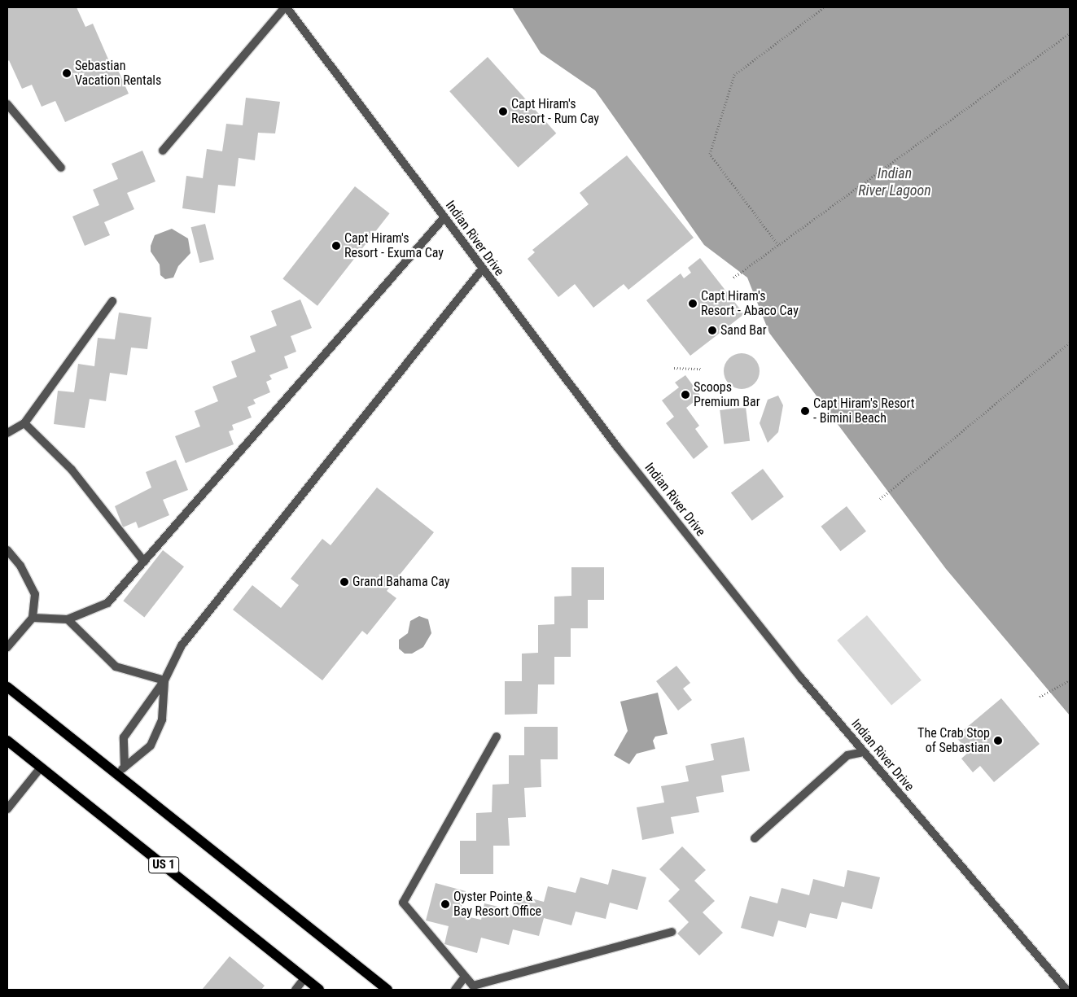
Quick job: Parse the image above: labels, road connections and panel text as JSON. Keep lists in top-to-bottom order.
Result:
{
  "streets": {
    "main road": ["US 1"],
    "street": ["Indian River Drive"]
  },
  "water": ["Indian River Lagoon"],
  "places": [
    "Sebastian Vacation Rentals",
    "Capt Hiram's Resort - Rum Cay",
    "Capt Hiram's Resort - Exuma Cay",
    "Capt Hiram's Resort - Abaco Cay",
    "Sand Bar",
    "Scoops Premium Bar",
    "Capt Hiram's Resort - Bimini Beach",
    "Grand Bahama Cay",
    "The Crab Stop of Sebastian",
    "Oyster Pointe & Bay Resort Office"
  ]
}
